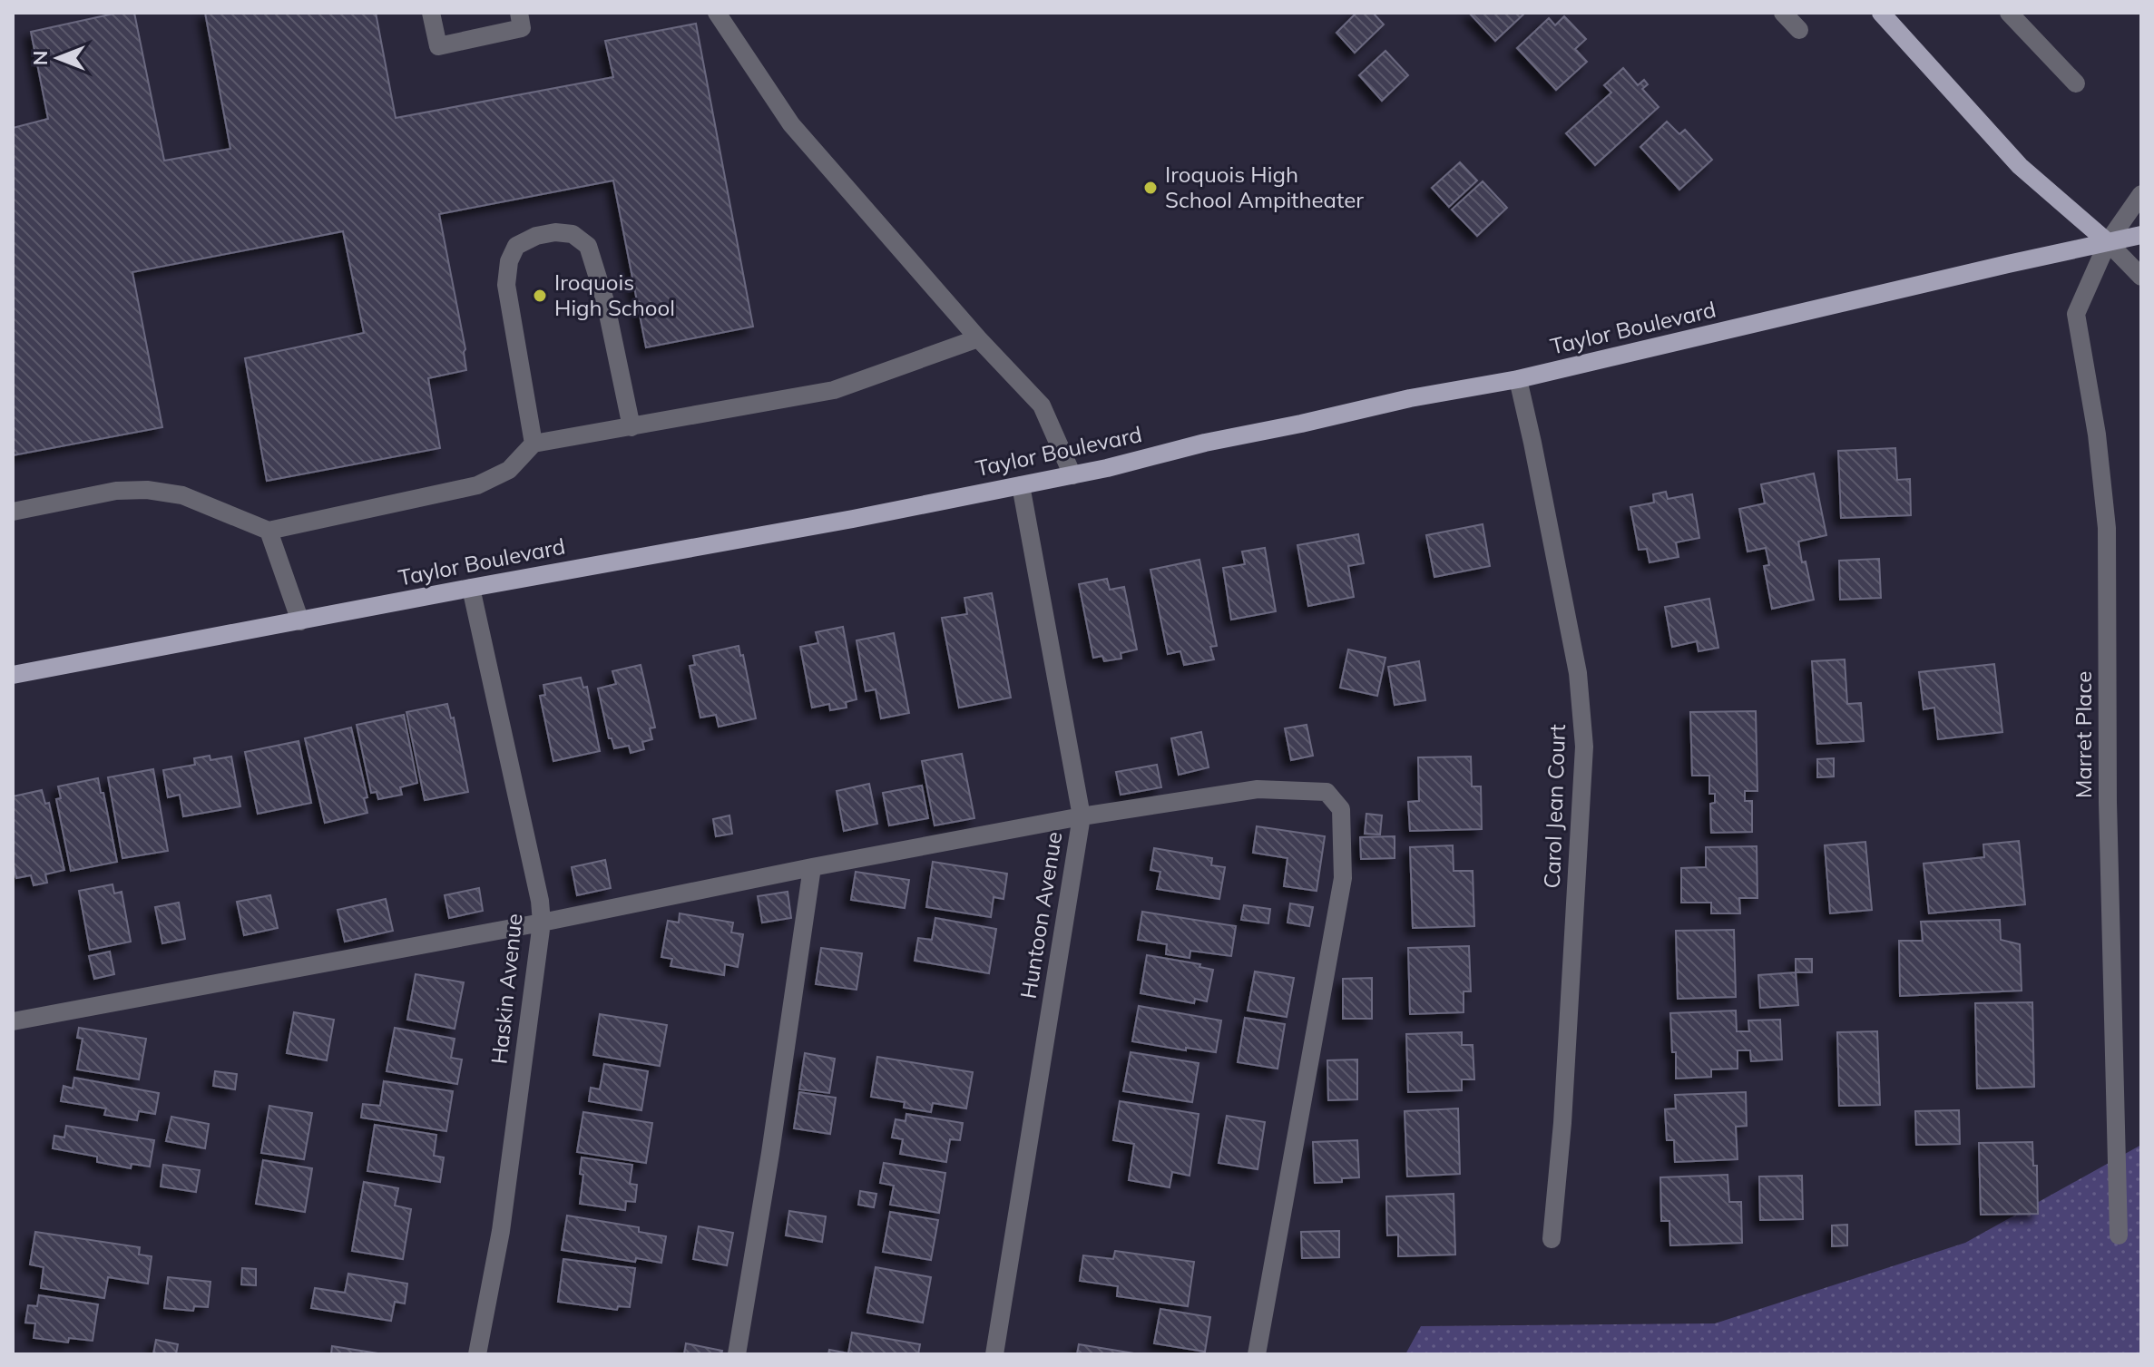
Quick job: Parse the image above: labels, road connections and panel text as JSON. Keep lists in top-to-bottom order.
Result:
{
  "streets": {
    "main road": ["Taylor Boulevard"],
    "street": [
      "Marret Place",
      "Carol Jean Court",
      "Huntoon Avenue",
      "Haskin Avenue"
    ]
  },
  "crossings": [
    ["Taylor Boulevard", "Marret Place"],
    ["Taylor Boulevard", "Carol Jean Court"],
    ["Taylor Boulevard", "Huntoon Avenue"],
    ["Taylor Boulevard", "Haskin Avenue"]
  ],
  "places": ["Iroquois High School Ampitheater", "Iroquois High School"],
  "north": "left"
}
